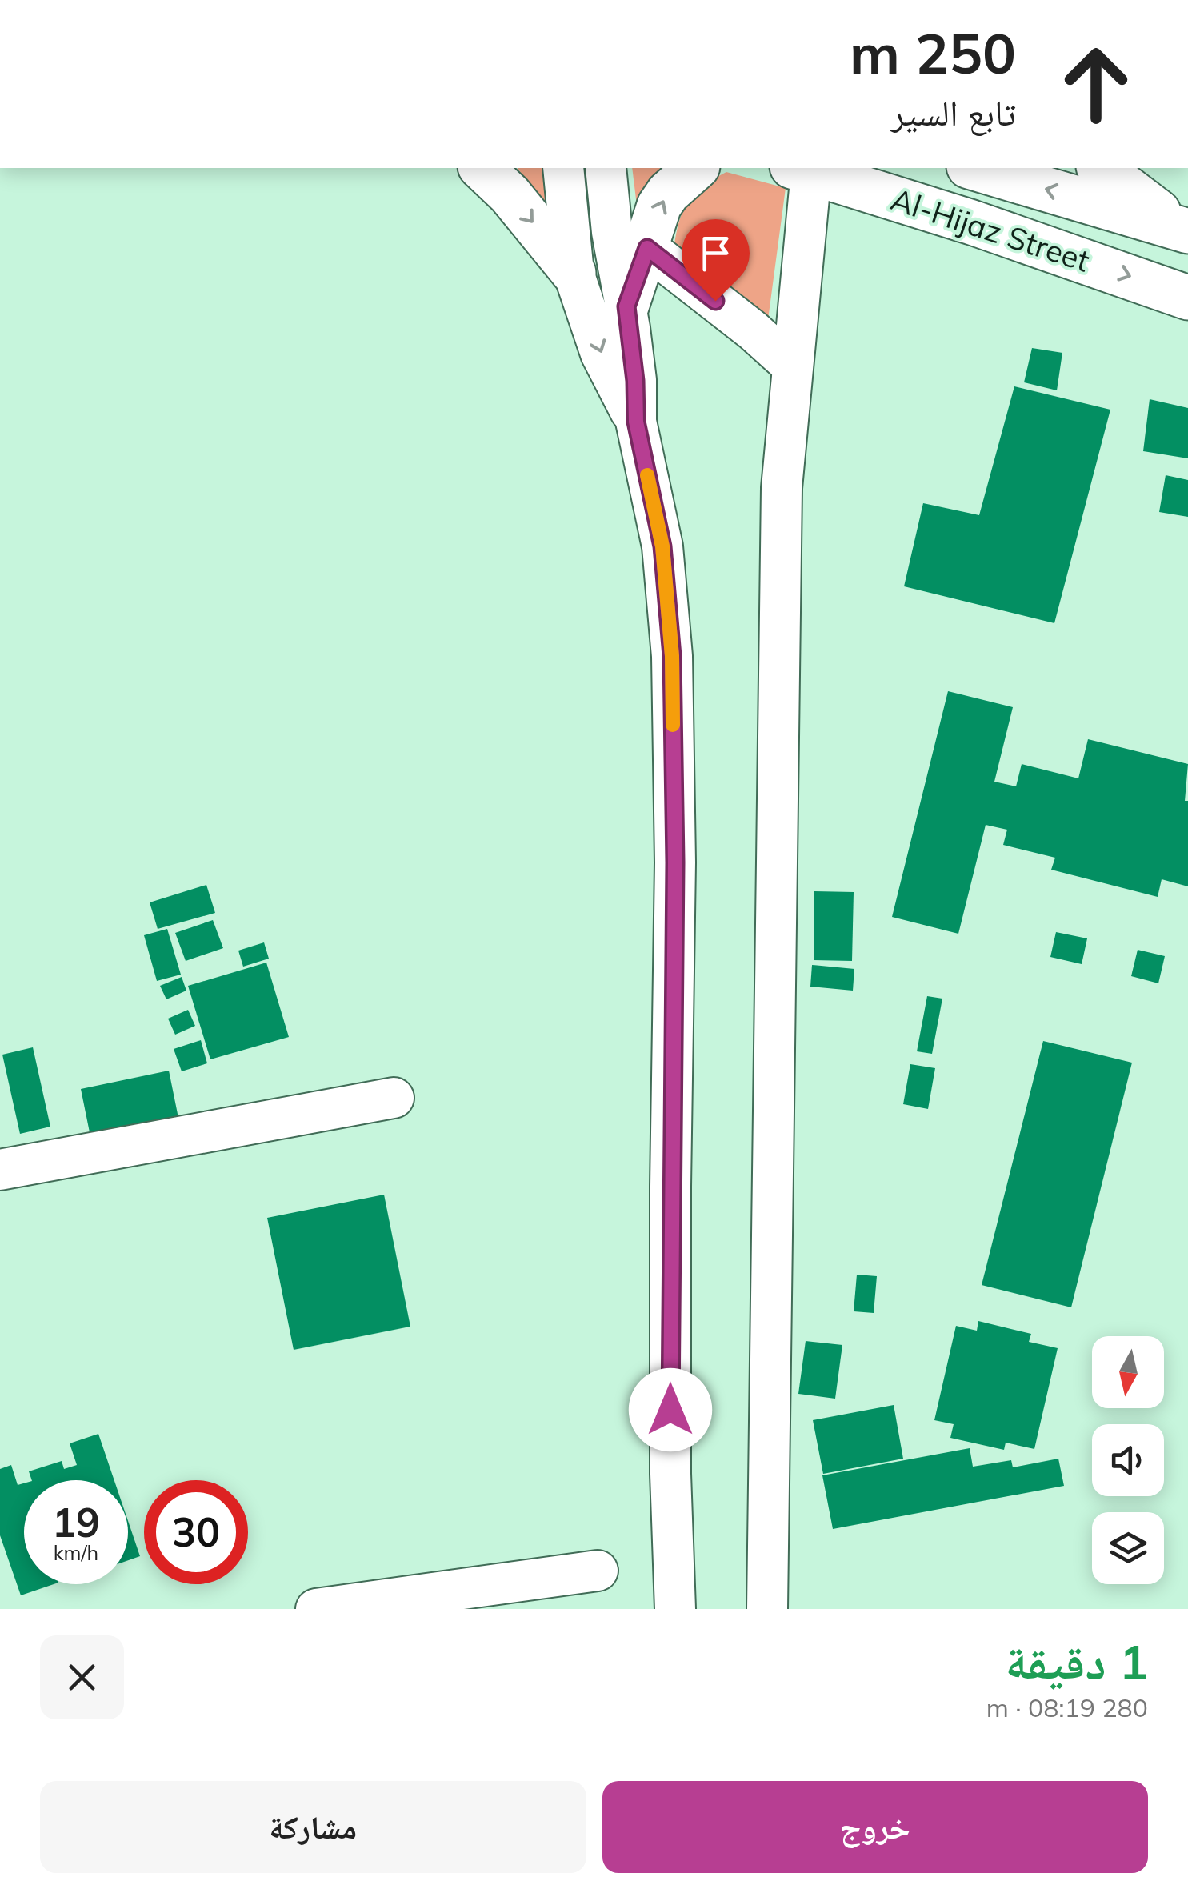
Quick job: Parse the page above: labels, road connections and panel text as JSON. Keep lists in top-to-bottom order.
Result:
{
  "streets": {
    "main road": ["Al-Hijaz Street"]
  },
  "north": "bottom",
  "page": {
    "turn": ["250 m", "تابع السير"],
    "speed": "19 km/h",
    "limit": "30",
    "heading": ["1 دقيقة", "280 m · 08:19"],
    "buttons": ["خروج", "مشاركة"]
  }
}
